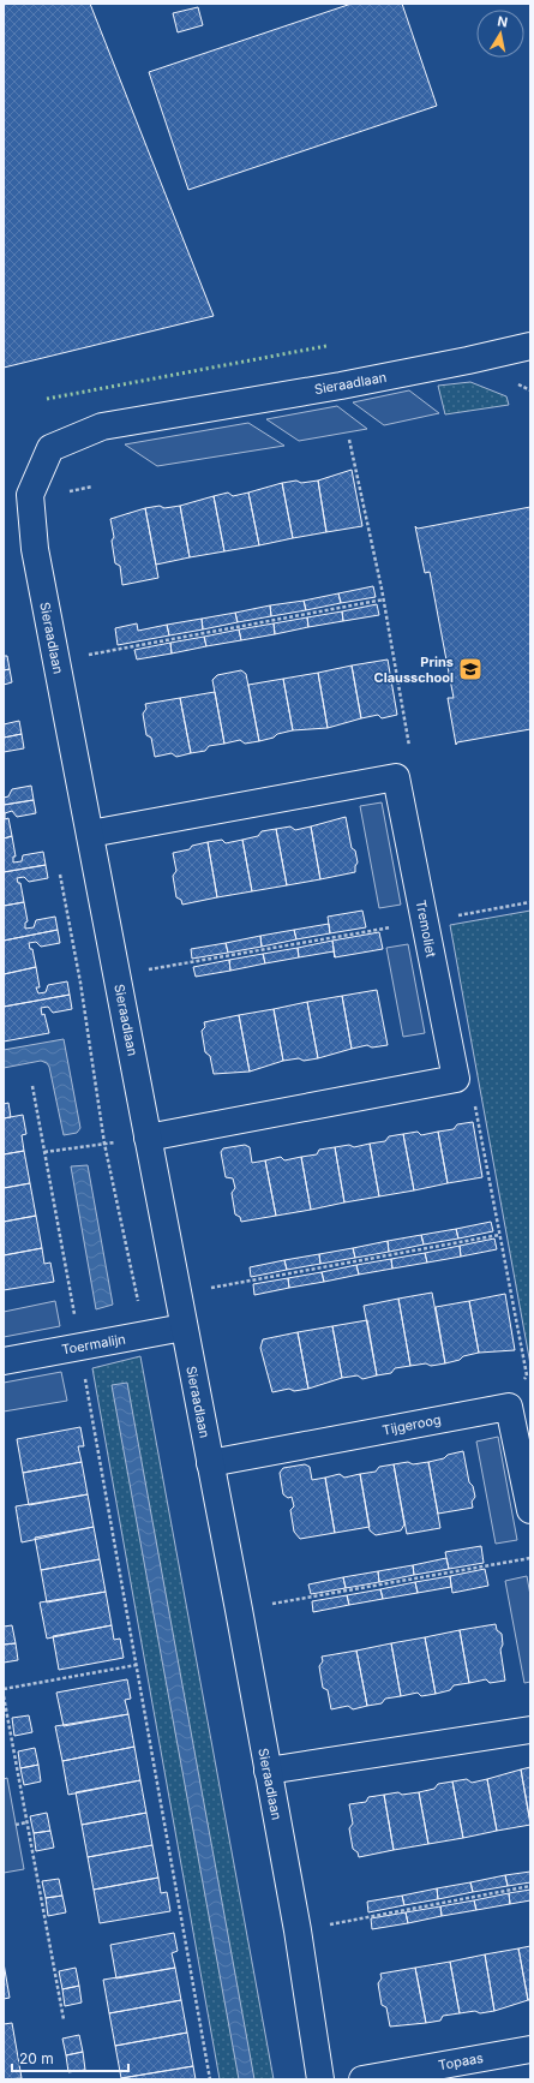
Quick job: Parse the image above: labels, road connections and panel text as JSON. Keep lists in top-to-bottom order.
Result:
{
  "streets": {
    "street": [
      "Sieraadlaan",
      "Tremoliet",
      "Toermalijn",
      "Tijgeroog",
      "Topaas"
    ]
  },
  "crossings": [
    ["Sieraadlaan", "Toermalijn"],
    ["Sieraadlaan", "Tijgeroog"]
  ],
  "places": {
    "school or university": ["Prins Clausschool"]
  },
  "scale_bar": "20 m",
  "north": "top"
}
